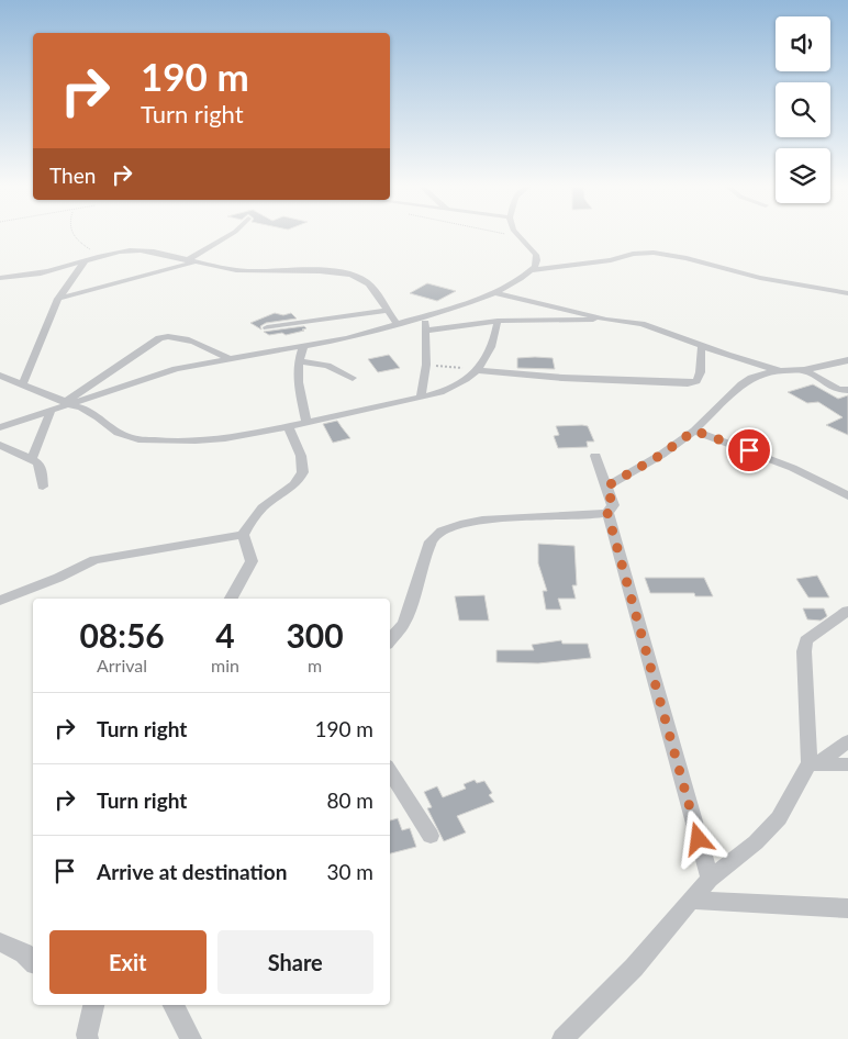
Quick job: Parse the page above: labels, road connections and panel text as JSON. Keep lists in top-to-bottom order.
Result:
{
  "page": {
    "turn": ["190 m", "Turn right"],
    "then": "Then",
    "eta": [
      "08:56",
      "Arrival",
      "4",
      "min",
      "300",
      "m"
    ],
    "list": [
      {
        "name": "Turn right",
        "value": "190 m"
      },
      {
        "name": "Turn right",
        "value": "80 m"
      },
      {
        "name": "Arrive at destination",
        "value": "30 m"
      }
    ],
    "buttons": ["Exit", "Share"]
  }
}
